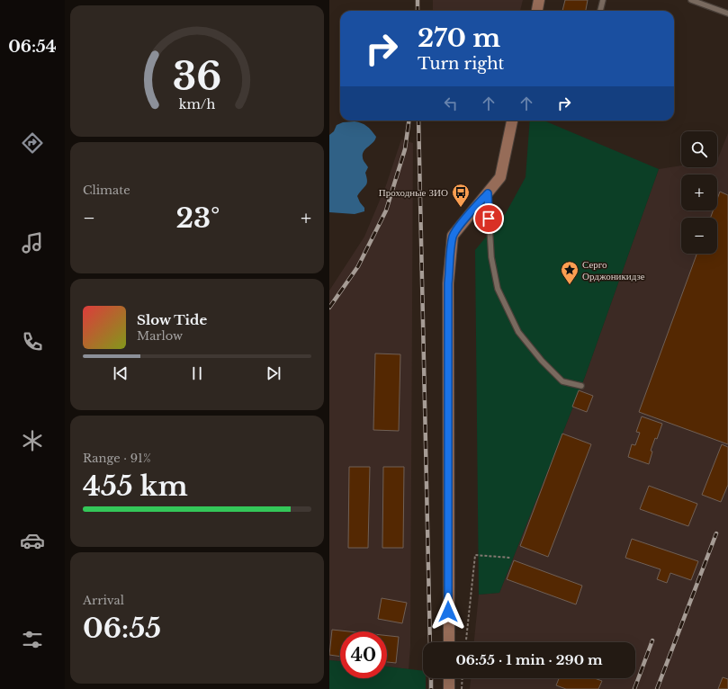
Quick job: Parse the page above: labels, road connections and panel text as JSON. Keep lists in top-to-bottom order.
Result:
{
  "places": {
    "bus stop": ["Проходные ЗИО"],
    "place": ["Серго Орджоникидзе"]
  },
  "page": {
    "tabs": "06:54",
    "turn": ["270 m", "Turn right"],
    "map_buttons": ["+", "−"],
    "tile": [
      "Climate",
      ["Range · 91%", "455 km"],
      ["Arrival", "06:55"]
    ],
    "heat": ["−", "23°", "+"],
    "song": ["Slow Tide", "Marlow"],
    "limit": "40",
    "trip": "06:55 · 1 min · 290 m",
    "gauge": ["36", "km/h"]
  }
}
